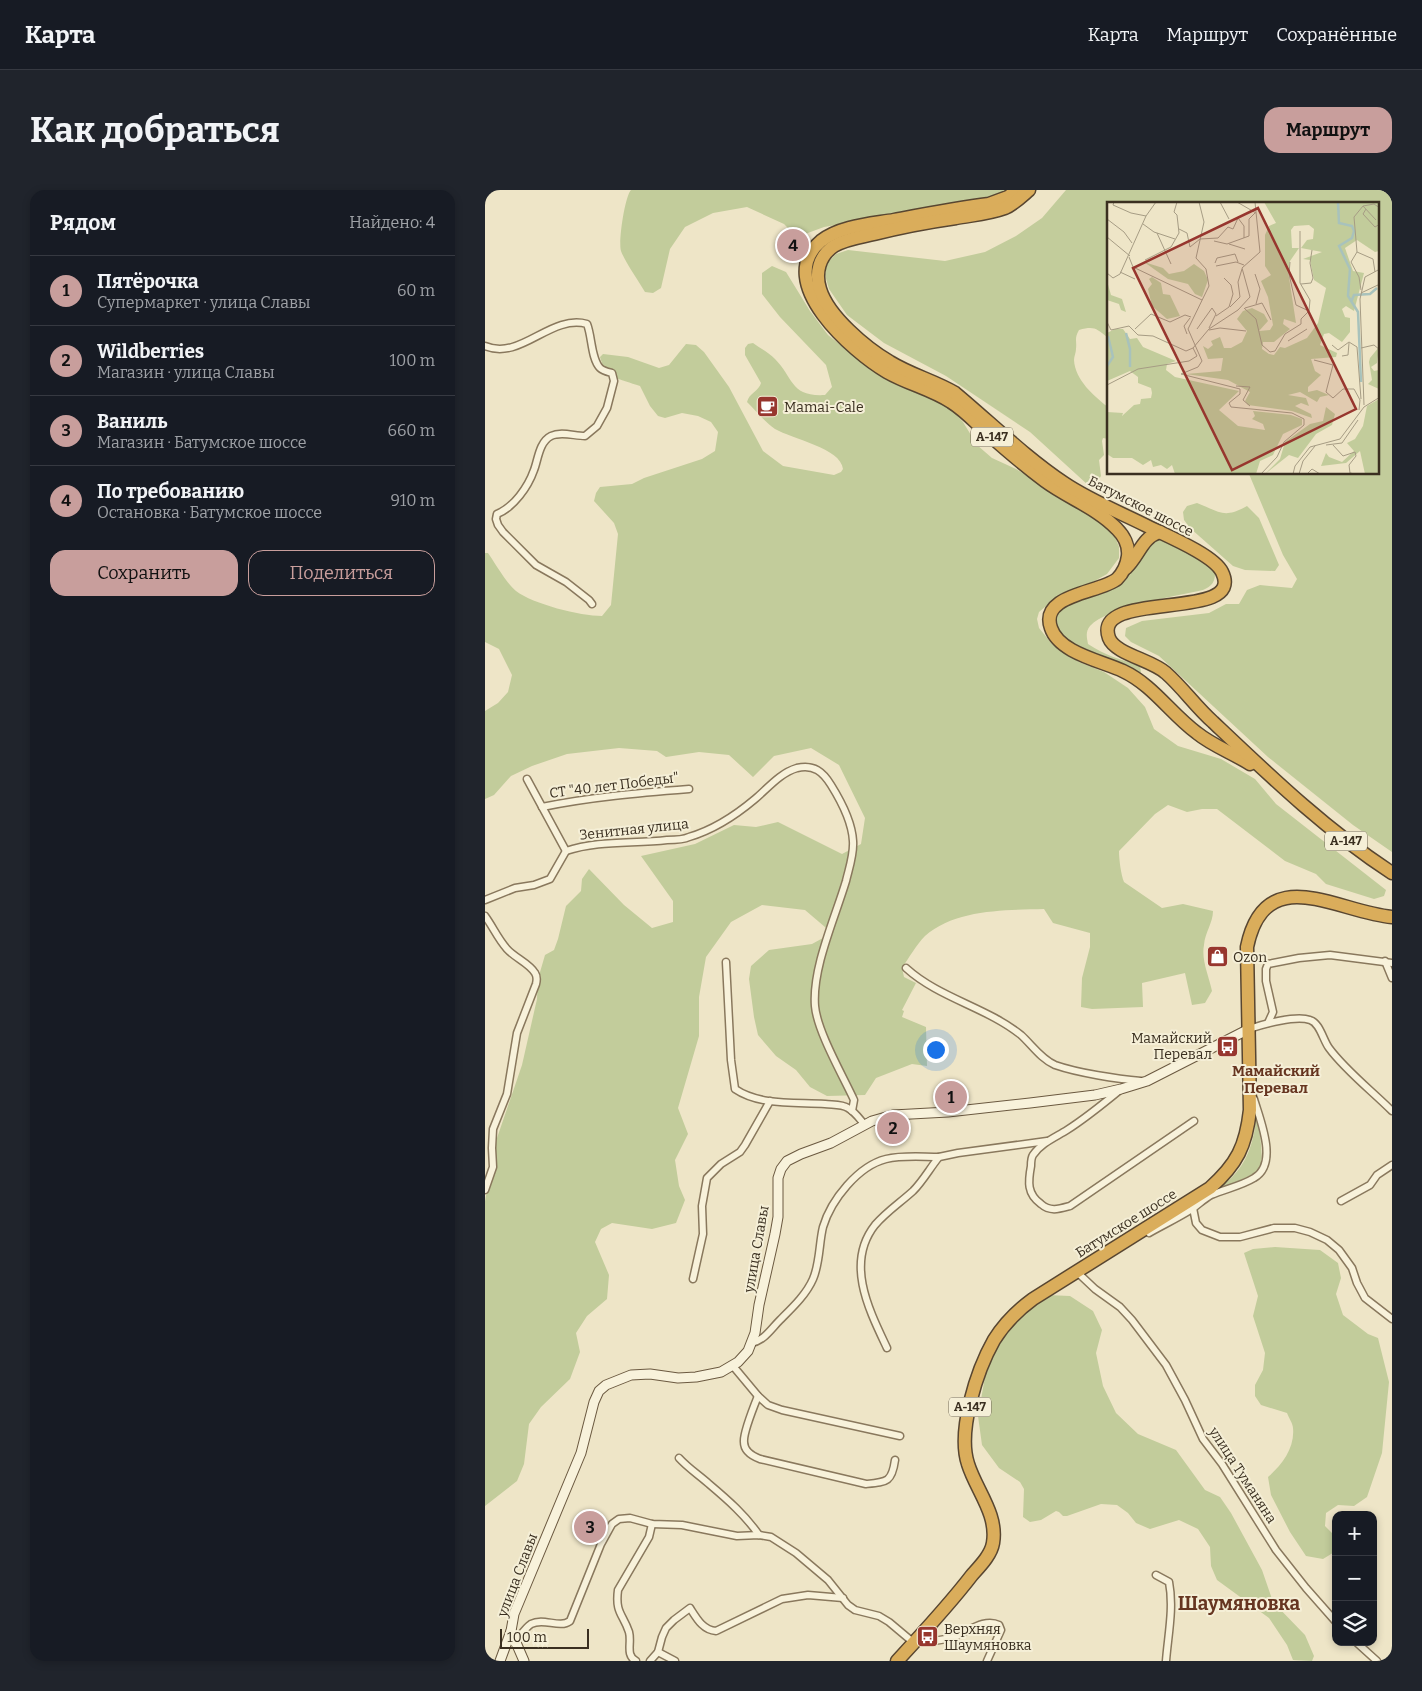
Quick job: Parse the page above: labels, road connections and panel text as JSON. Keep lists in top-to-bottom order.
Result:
{
  "streets": {
    "highway": ["А-147", "Батумское шоссе"],
    "street": [
      "СТ \"40 лет Победы\"",
      "Зенитная улица",
      "улица Славы",
      "улица Туманяна"
    ]
  },
  "crossings": [
    ["Батумское шоссе", "улица Славы"],
    ["Батумское шоссе", "улица Туманяна"],
    ["СТ \"40 лет Победы\"", "Зенитная улица"]
  ],
  "districts": ["Мамайский Перевал", "Шаумяновка"],
  "places": {
    "cafe": ["Mamai-Cale"],
    "shop": ["Ozon"],
    "bus stop": ["Мамайский Перевал", "Верхняя Шаумяновка"]
  },
  "scale_bar": "100 m",
  "page": {
    "header": "Карта",
    "nav": ["Карта", "Маршрут", "Сохранённые"],
    "buttons": [
      "Маршрут",
      ["Сохранить", "Поделиться"]
    ],
    "title": "Как добраться",
    "heading": ["Рядом", "Найдено: 4"],
    "pins": [
      "4",
      "1",
      "2",
      "3"
    ],
    "list": [
      {
        "mark": "1",
        "name": "Пятёрочка",
        "note": "Супермаркет · улица Славы",
        "value": "60 m"
      },
      {
        "mark": "2",
        "name": "Wildberries",
        "note": "Магазин · улица Славы",
        "value": "100 m"
      },
      {
        "mark": "3",
        "name": "Ваниль",
        "note": "Магазин · Батумское шоссе",
        "value": "660 m"
      },
      {
        "mark": "4",
        "name": "По требованию",
        "note": "Остановка · Батумское шоссе",
        "value": "910 m"
      }
    ],
    "map_buttons": ["+", "−"],
    "scale": "100 m"
  }
}
